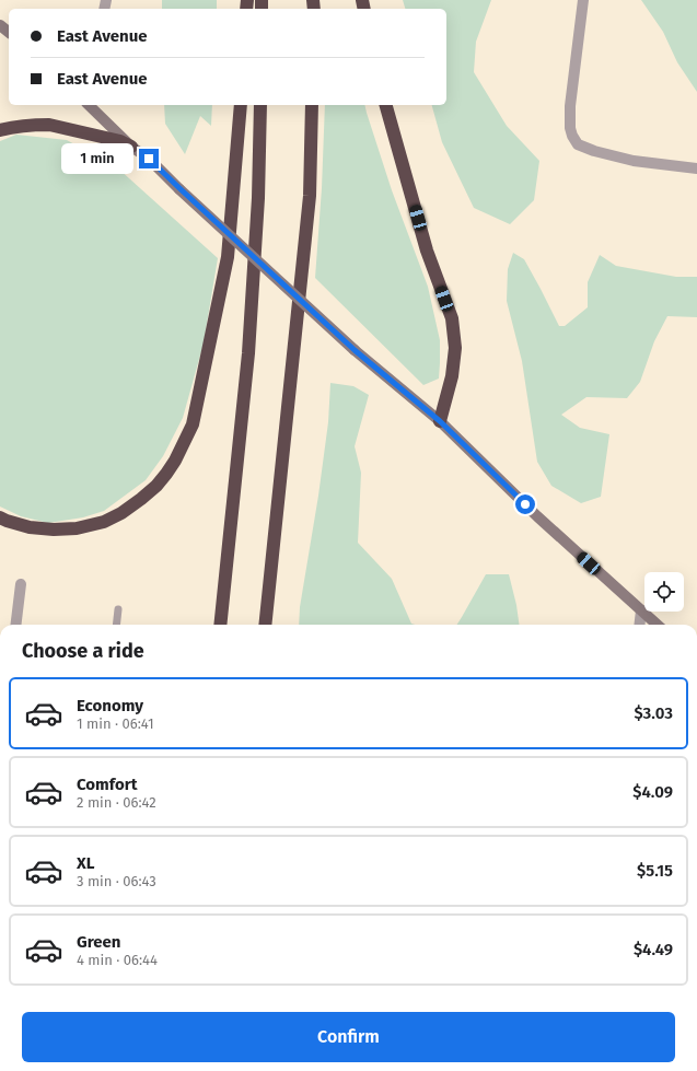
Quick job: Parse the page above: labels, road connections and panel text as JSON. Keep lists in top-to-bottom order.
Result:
{
  "page": {
    "banner": ["East Avenue", "East Avenue"],
    "bubble": "1 min",
    "heading": "Choose a ride",
    "list": [
      {
        "name": "Economy",
        "note": "1 min · 06:41",
        "value": "$3.03"
      },
      {
        "name": "Comfort",
        "note": "2 min · 06:42",
        "value": "$4.09"
      },
      {
        "name": "XL",
        "note": "3 min · 06:43",
        "value": "$5.15"
      },
      {
        "name": "Green",
        "note": "4 min · 06:44",
        "value": "$4.49"
      }
    ],
    "buttons": "Confirm"
  }
}
